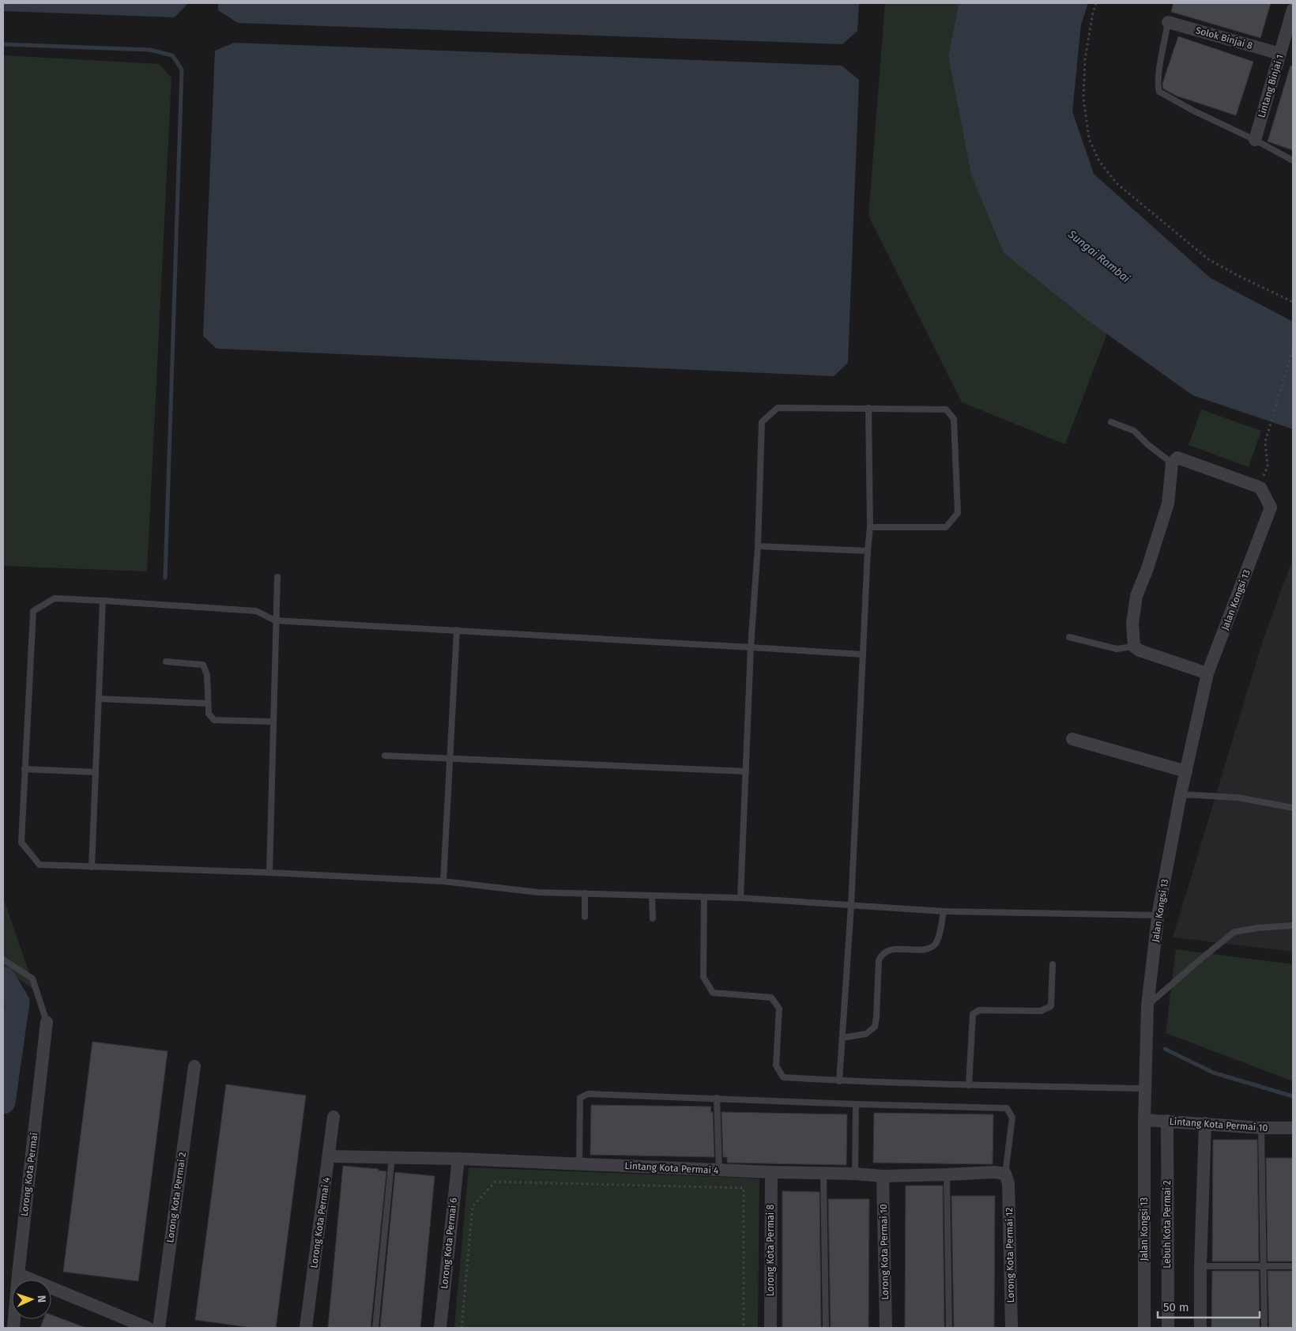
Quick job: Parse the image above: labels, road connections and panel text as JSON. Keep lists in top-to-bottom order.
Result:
{
  "streets": {
    "street": [
      "Solok Binjai 8",
      "Lintang Binjai 1",
      "Jalan Kongsi 13",
      "Lintang Kota Permai 10",
      "Lintang Kota Permai 4",
      "Lorong Kota Permai",
      "Lorong Kota Permai 2",
      "Lorong Kota Permai 4",
      "Lebuh Kota Permai 2",
      "Lorong Kota Permai 6",
      "Lorong Kota Permai 8",
      "Lorong Kota Permai 10",
      "Lorong Kota Permai 12"
    ]
  },
  "crossings": [
    ["Solok Binjai 8", "Lintang Binjai 1"],
    ["Jalan Kongsi 13", "Lintang Kota Permai 10"],
    ["Lintang Kota Permai 10", "Lebuh Kota Permai 2"],
    ["Lintang Kota Permai 4", "Lorong Kota Permai 4"],
    ["Lintang Kota Permai 4", "Lorong Kota Permai 6"],
    ["Lintang Kota Permai 4", "Lorong Kota Permai 8"],
    ["Lintang Kota Permai 4", "Lorong Kota Permai 10"],
    ["Lintang Kota Permai 4", "Lorong Kota Permai 12"]
  ],
  "water": ["Sungai Rambai"],
  "scale_bar": "50 m",
  "north": "right"
}
